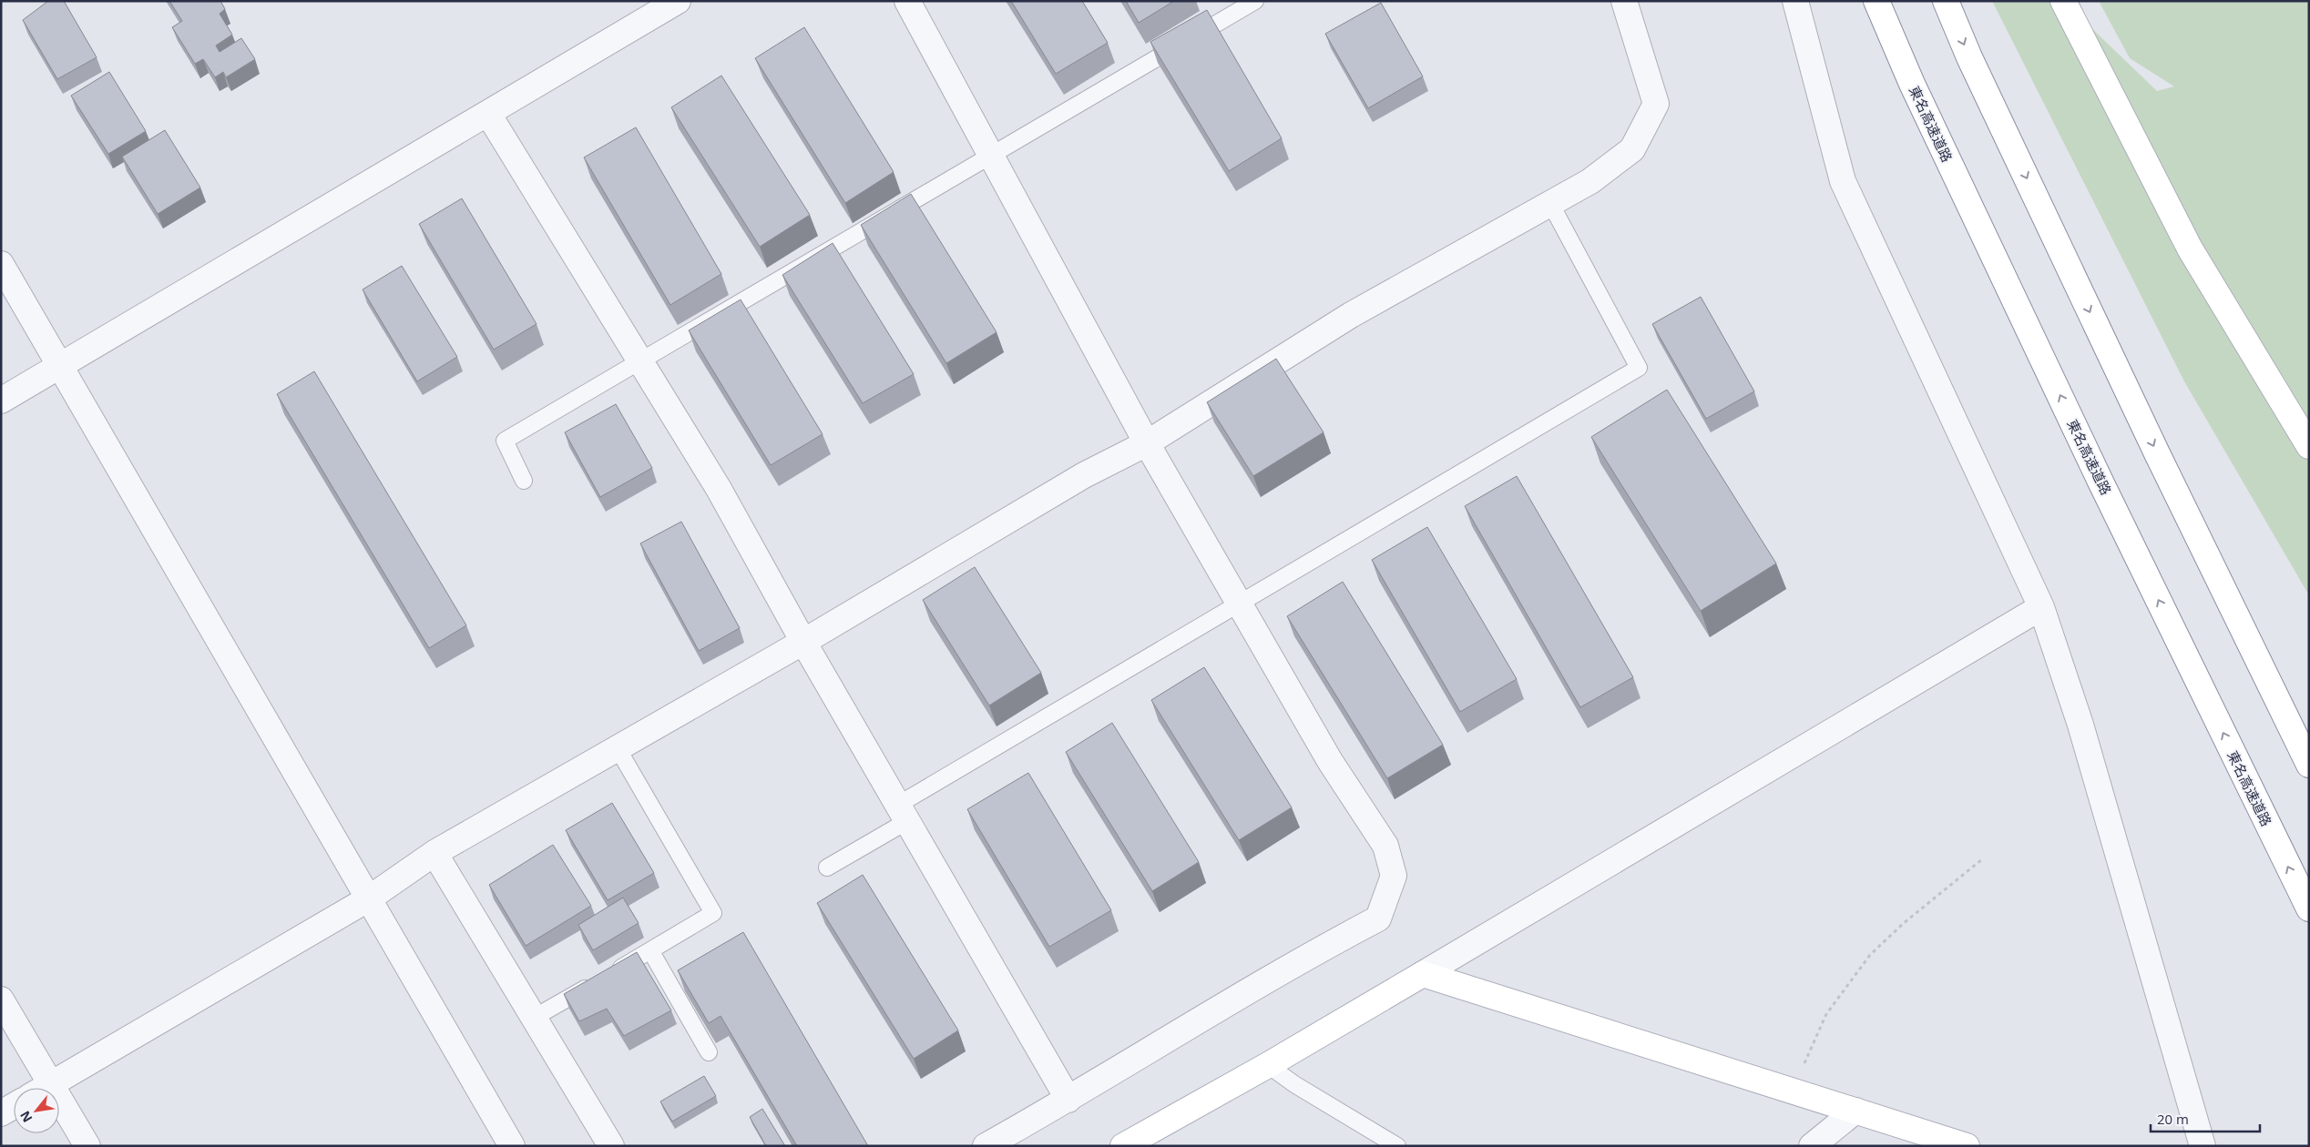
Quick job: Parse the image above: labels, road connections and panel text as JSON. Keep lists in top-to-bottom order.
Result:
{
  "streets": {
    "main road": ["東名高速道路"]
  },
  "scale_bar": "20 m",
  "north": "bottom left"
}
